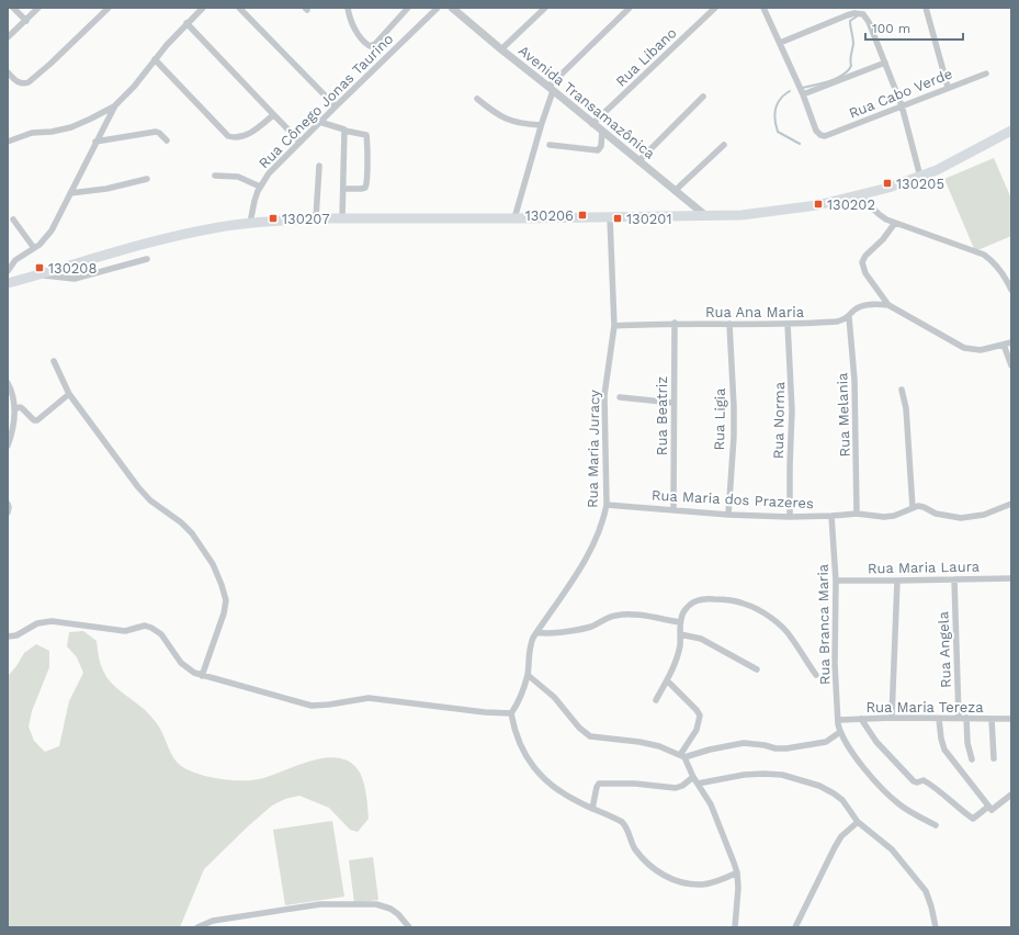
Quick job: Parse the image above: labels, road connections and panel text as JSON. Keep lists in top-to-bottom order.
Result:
{
  "streets": {
    "street": [
      "Rua Líbano",
      "Rua Cabo Verde",
      "Rua Cônego Jonas Taurino",
      "Avenida Transamazônica",
      "Rua Ana Maria",
      "Rua Melania",
      "Rua Beatriz",
      "Rua Ligia",
      "Rua Norma",
      "Rua Maria Juracy",
      "Rua Maria dos Prazeres",
      "Rua Maria Laura",
      "Rua Branca Maria",
      "Rua Angela",
      "Rua Maria Tereza"
    ]
  },
  "crossings": [
    ["Rua Líbano", "Avenida Transamazônica"],
    ["Rua Ana Maria", "Rua Melania"],
    ["Rua Ana Maria", "Rua Beatriz"],
    ["Rua Ana Maria", "Rua Ligia"],
    ["Rua Ana Maria", "Rua Norma"],
    ["Rua Ana Maria", "Rua Maria Juracy"],
    ["Rua Melania", "Rua Maria dos Prazeres"],
    ["Rua Beatriz", "Rua Maria dos Prazeres"],
    ["Rua Ligia", "Rua Maria dos Prazeres"],
    ["Rua Norma", "Rua Maria dos Prazeres"],
    ["Rua Maria Juracy", "Rua Maria dos Prazeres"],
    ["Rua Maria dos Prazeres", "Rua Branca Maria"],
    ["Rua Maria Laura", "Rua Branca Maria"],
    ["Rua Maria Laura", "Rua Angela"],
    ["Rua Branca Maria", "Rua Maria Tereza"],
    ["Rua Angela", "Rua Maria Tereza"]
  ],
  "places": {
    "transit": [
      "130205",
      "130202",
      "130206",
      "130207",
      "130201",
      "130208"
    ]
  },
  "scale_bar": "100 m"
}
